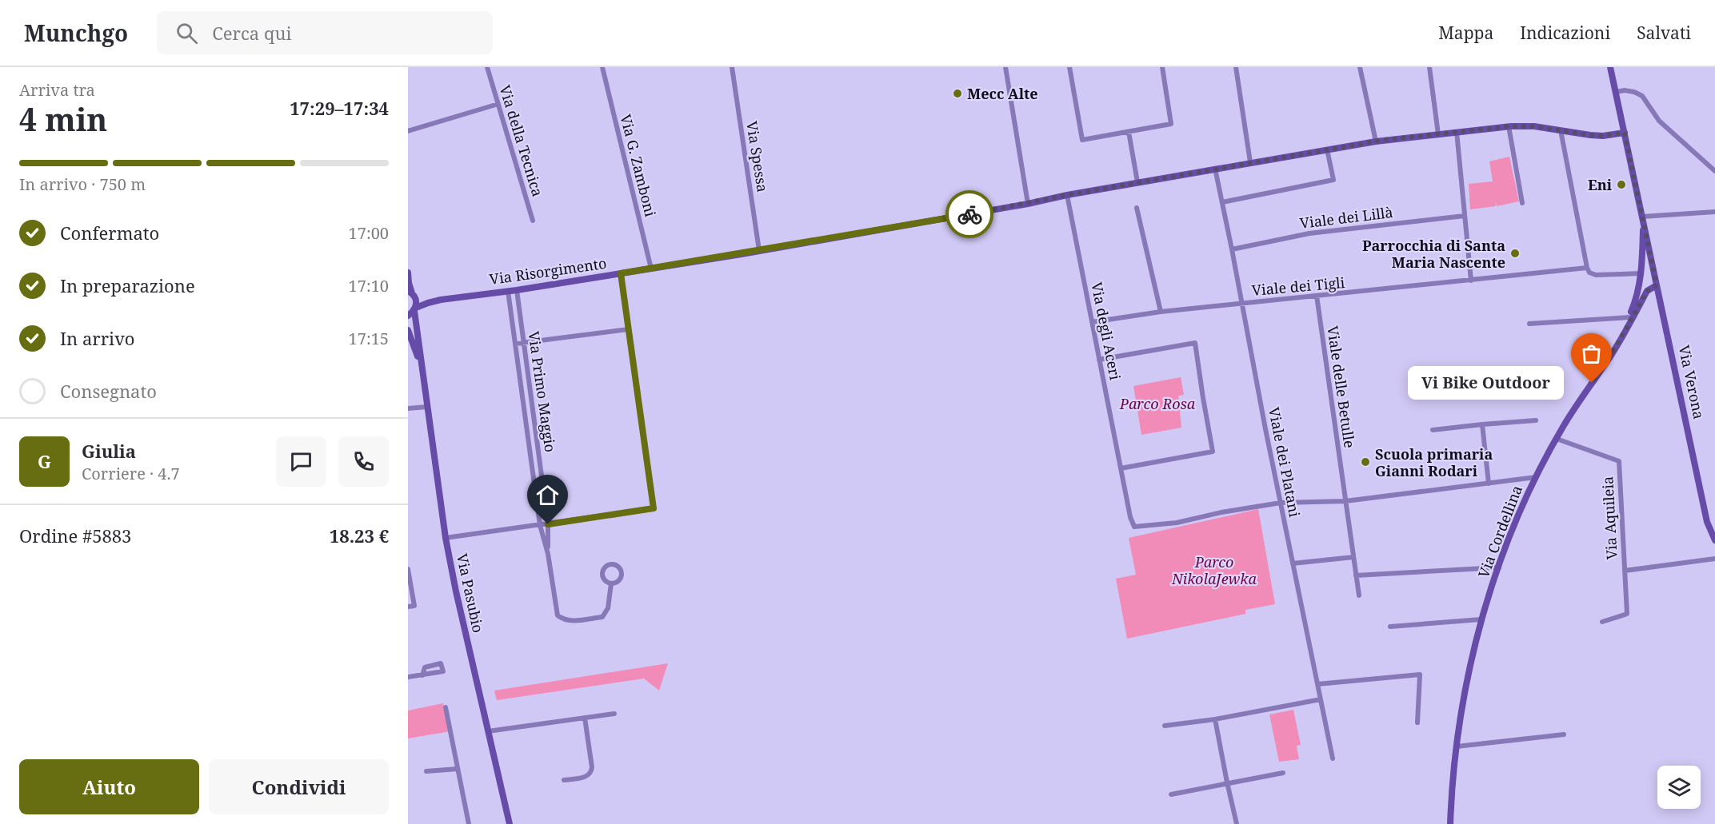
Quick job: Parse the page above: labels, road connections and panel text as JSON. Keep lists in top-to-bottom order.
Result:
{
  "streets": {
    "street": [
      "Via della Tecnica",
      "Via Spessa",
      "Via G. Zamboni",
      "Viale dei Lillà",
      "Via Risorgimento",
      "Viale dei Tigli",
      "Via degli Aceri",
      "Via Verona",
      "Viale delle Betulle",
      "Via Primo Maggio",
      "Viale dei Platani",
      "Via Aquileia",
      "Via Cordellina",
      "Via Pasubio"
    ]
  },
  "crossings": [
    ["Via Spessa", "Via Risorgimento"],
    ["Via G. Zamboni", "Via Risorgimento"],
    ["Viale dei Lillà", "Viale dei Platani"],
    ["Via Risorgimento", "Via degli Aceri"],
    ["Via Risorgimento", "Via Primo Maggio"],
    ["Via Risorgimento", "Viale dei Platani"],
    ["Viale dei Tigli", "Via degli Aceri"],
    ["Viale dei Tigli", "Viale delle Betulle"],
    ["Viale dei Tigli", "Viale dei Platani"],
    ["Viale dei Tigli", "Via Cordellina"],
    ["Via degli Aceri", "Viale dei Platani"],
    ["Via Verona", "Via Cordellina"],
    ["Via Aquileia", "Via Cordellina"]
  ],
  "parks": ["Parco Rosa", "Parco NikolaJewka"],
  "places": [
    "Mecc Alte",
    "Eni",
    "Parrocchia di Santa Maria Nascente",
    "Vi Bike Outdoor",
    "Scuola primaria Gianni Rodari"
  ],
  "page": {
    "header": "Munchgo",
    "search": "Cerca qui",
    "nav": ["Mappa", "Indicazioni", "Salvati"],
    "heading": ["4 min", "Arriva tra", "17:29–17:34"],
    "panel": [
      "Giulia",
      "Corriere · 4.7",
      "Ordine #5883",
      "18.23 €"
    ],
    "bar": "In arrivo · 750 m",
    "list": [
      ["Confermato", "17:00"],
      ["In preparazione", "17:10"],
      ["In arrivo", "17:15"],
      "Consegnato"
    ],
    "bubble": "Vi Bike Outdoor",
    "round": "G",
    "buttons": ["Aiuto", "Condividi"]
  }
}
